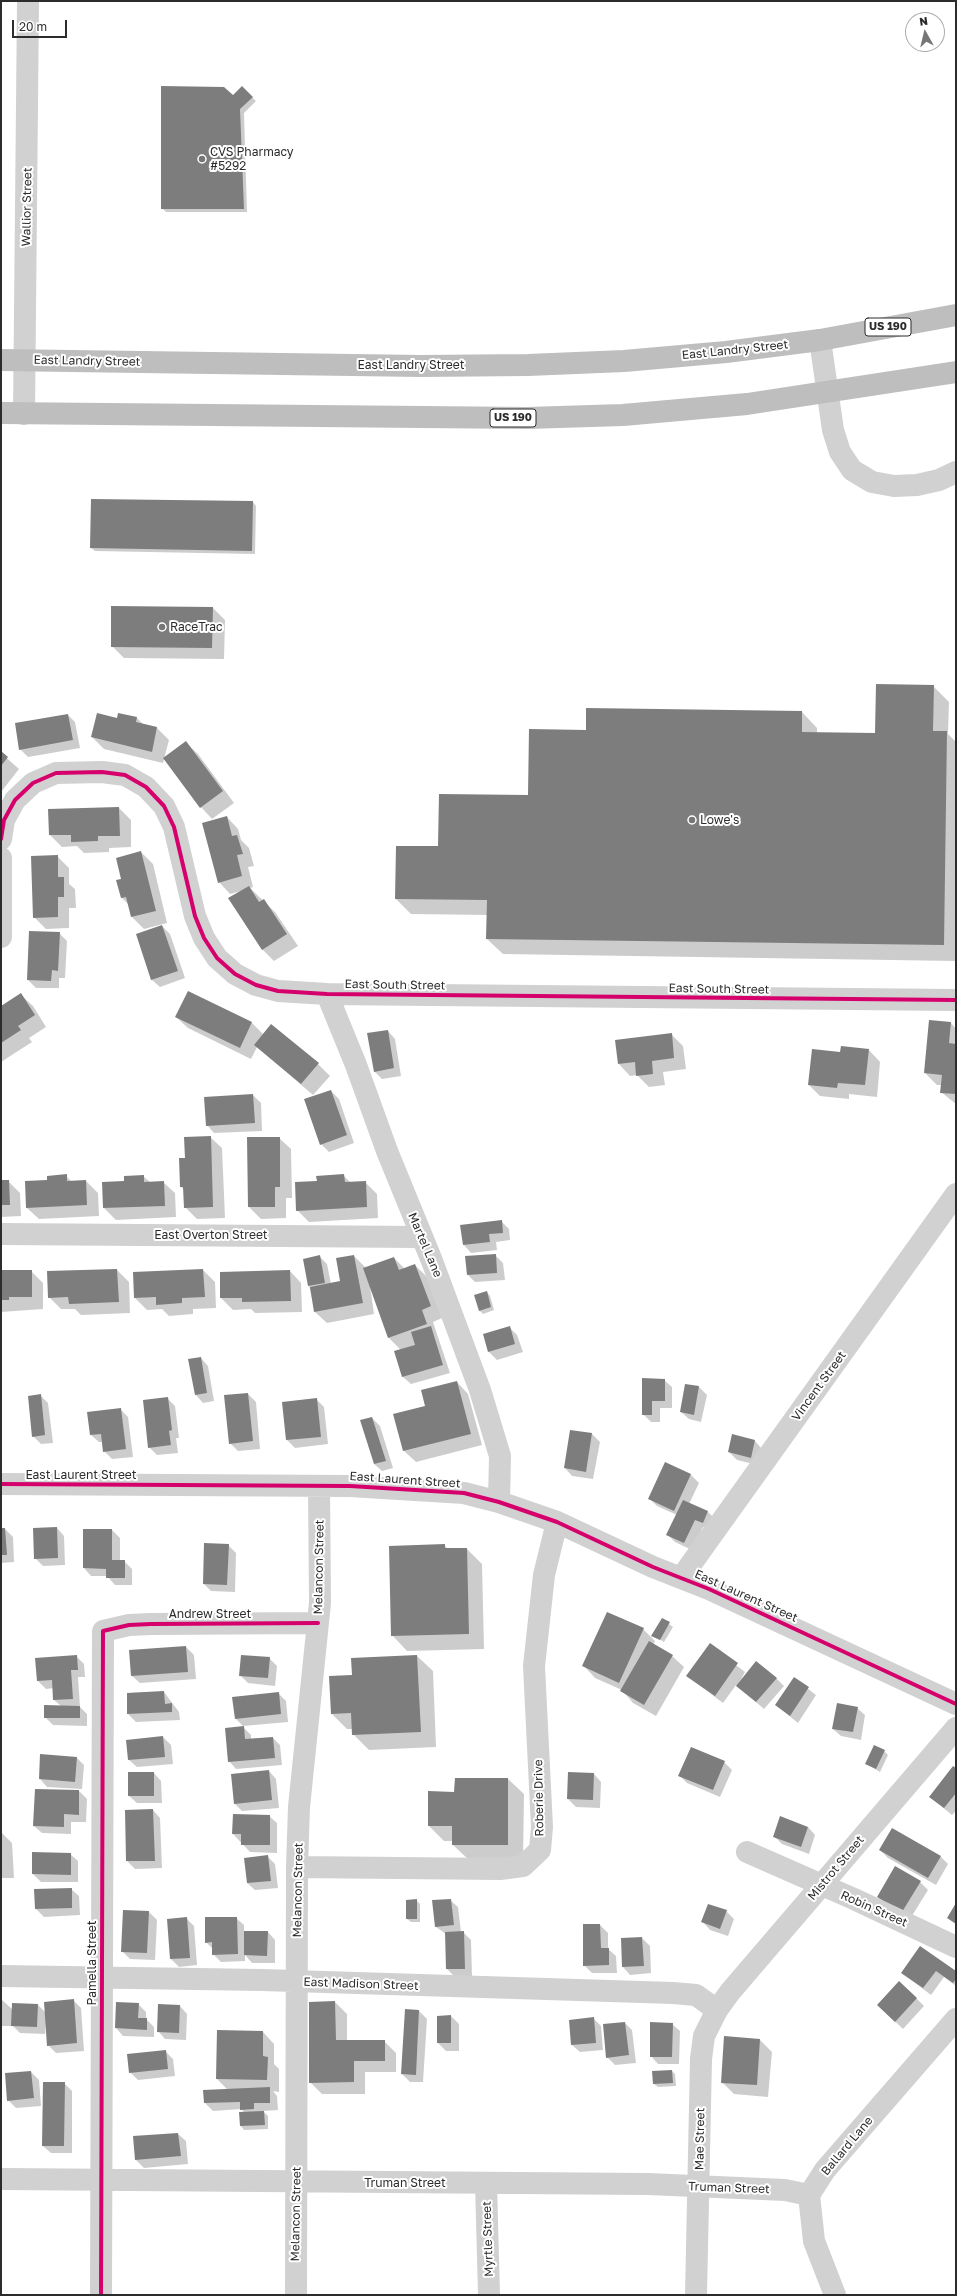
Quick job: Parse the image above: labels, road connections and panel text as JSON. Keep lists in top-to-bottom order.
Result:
{
  "streets": {
    "highway": ["US 190", "East Landry Street"],
    "street": [
      "Wallior Street",
      "East South Street",
      "East Overton Street",
      "Martel Lane",
      "Vincent Street",
      "East Laurent Street",
      "Melancon Street",
      "Andrew Street",
      "Roberie Drive",
      "Mistrot Street",
      "Robin Street",
      "Pamella Street",
      "East Madison Street",
      "Mae Street",
      "Ballard Lane",
      "Truman Street",
      "Myrtle Street"
    ]
  },
  "crossings": [
    ["Wallior Street", "US 190"],
    ["Wallior Street", "East Landry Street"],
    ["US 190", "East Landry Street"],
    ["East South Street", "Martel Lane"],
    ["East Overton Street", "Martel Lane"],
    ["Martel Lane", "East Laurent Street"],
    ["Vincent Street", "East Laurent Street"],
    ["East Laurent Street", "Melancon Street"],
    ["East Laurent Street", "Roberie Drive"],
    ["Melancon Street", "Andrew Street"],
    ["Melancon Street", "Roberie Drive"],
    ["Melancon Street", "East Madison Street"],
    ["Melancon Street", "Truman Street"],
    ["Andrew Street", "Pamella Street"],
    ["Mistrot Street", "Robin Street"],
    ["Mistrot Street", "East Madison Street"],
    ["Mistrot Street", "Mae Street"],
    ["Pamella Street", "East Madison Street"],
    ["Pamella Street", "Truman Street"],
    ["East Madison Street", "Mae Street"],
    ["Mae Street", "Truman Street"],
    ["Ballard Lane", "Truman Street"],
    ["Truman Street", "Myrtle Street"]
  ],
  "places": ["CVS Pharmacy #5292", "RaceTrac", "Lowe's"],
  "scale_bar": "20 m",
  "north": "top"
}
